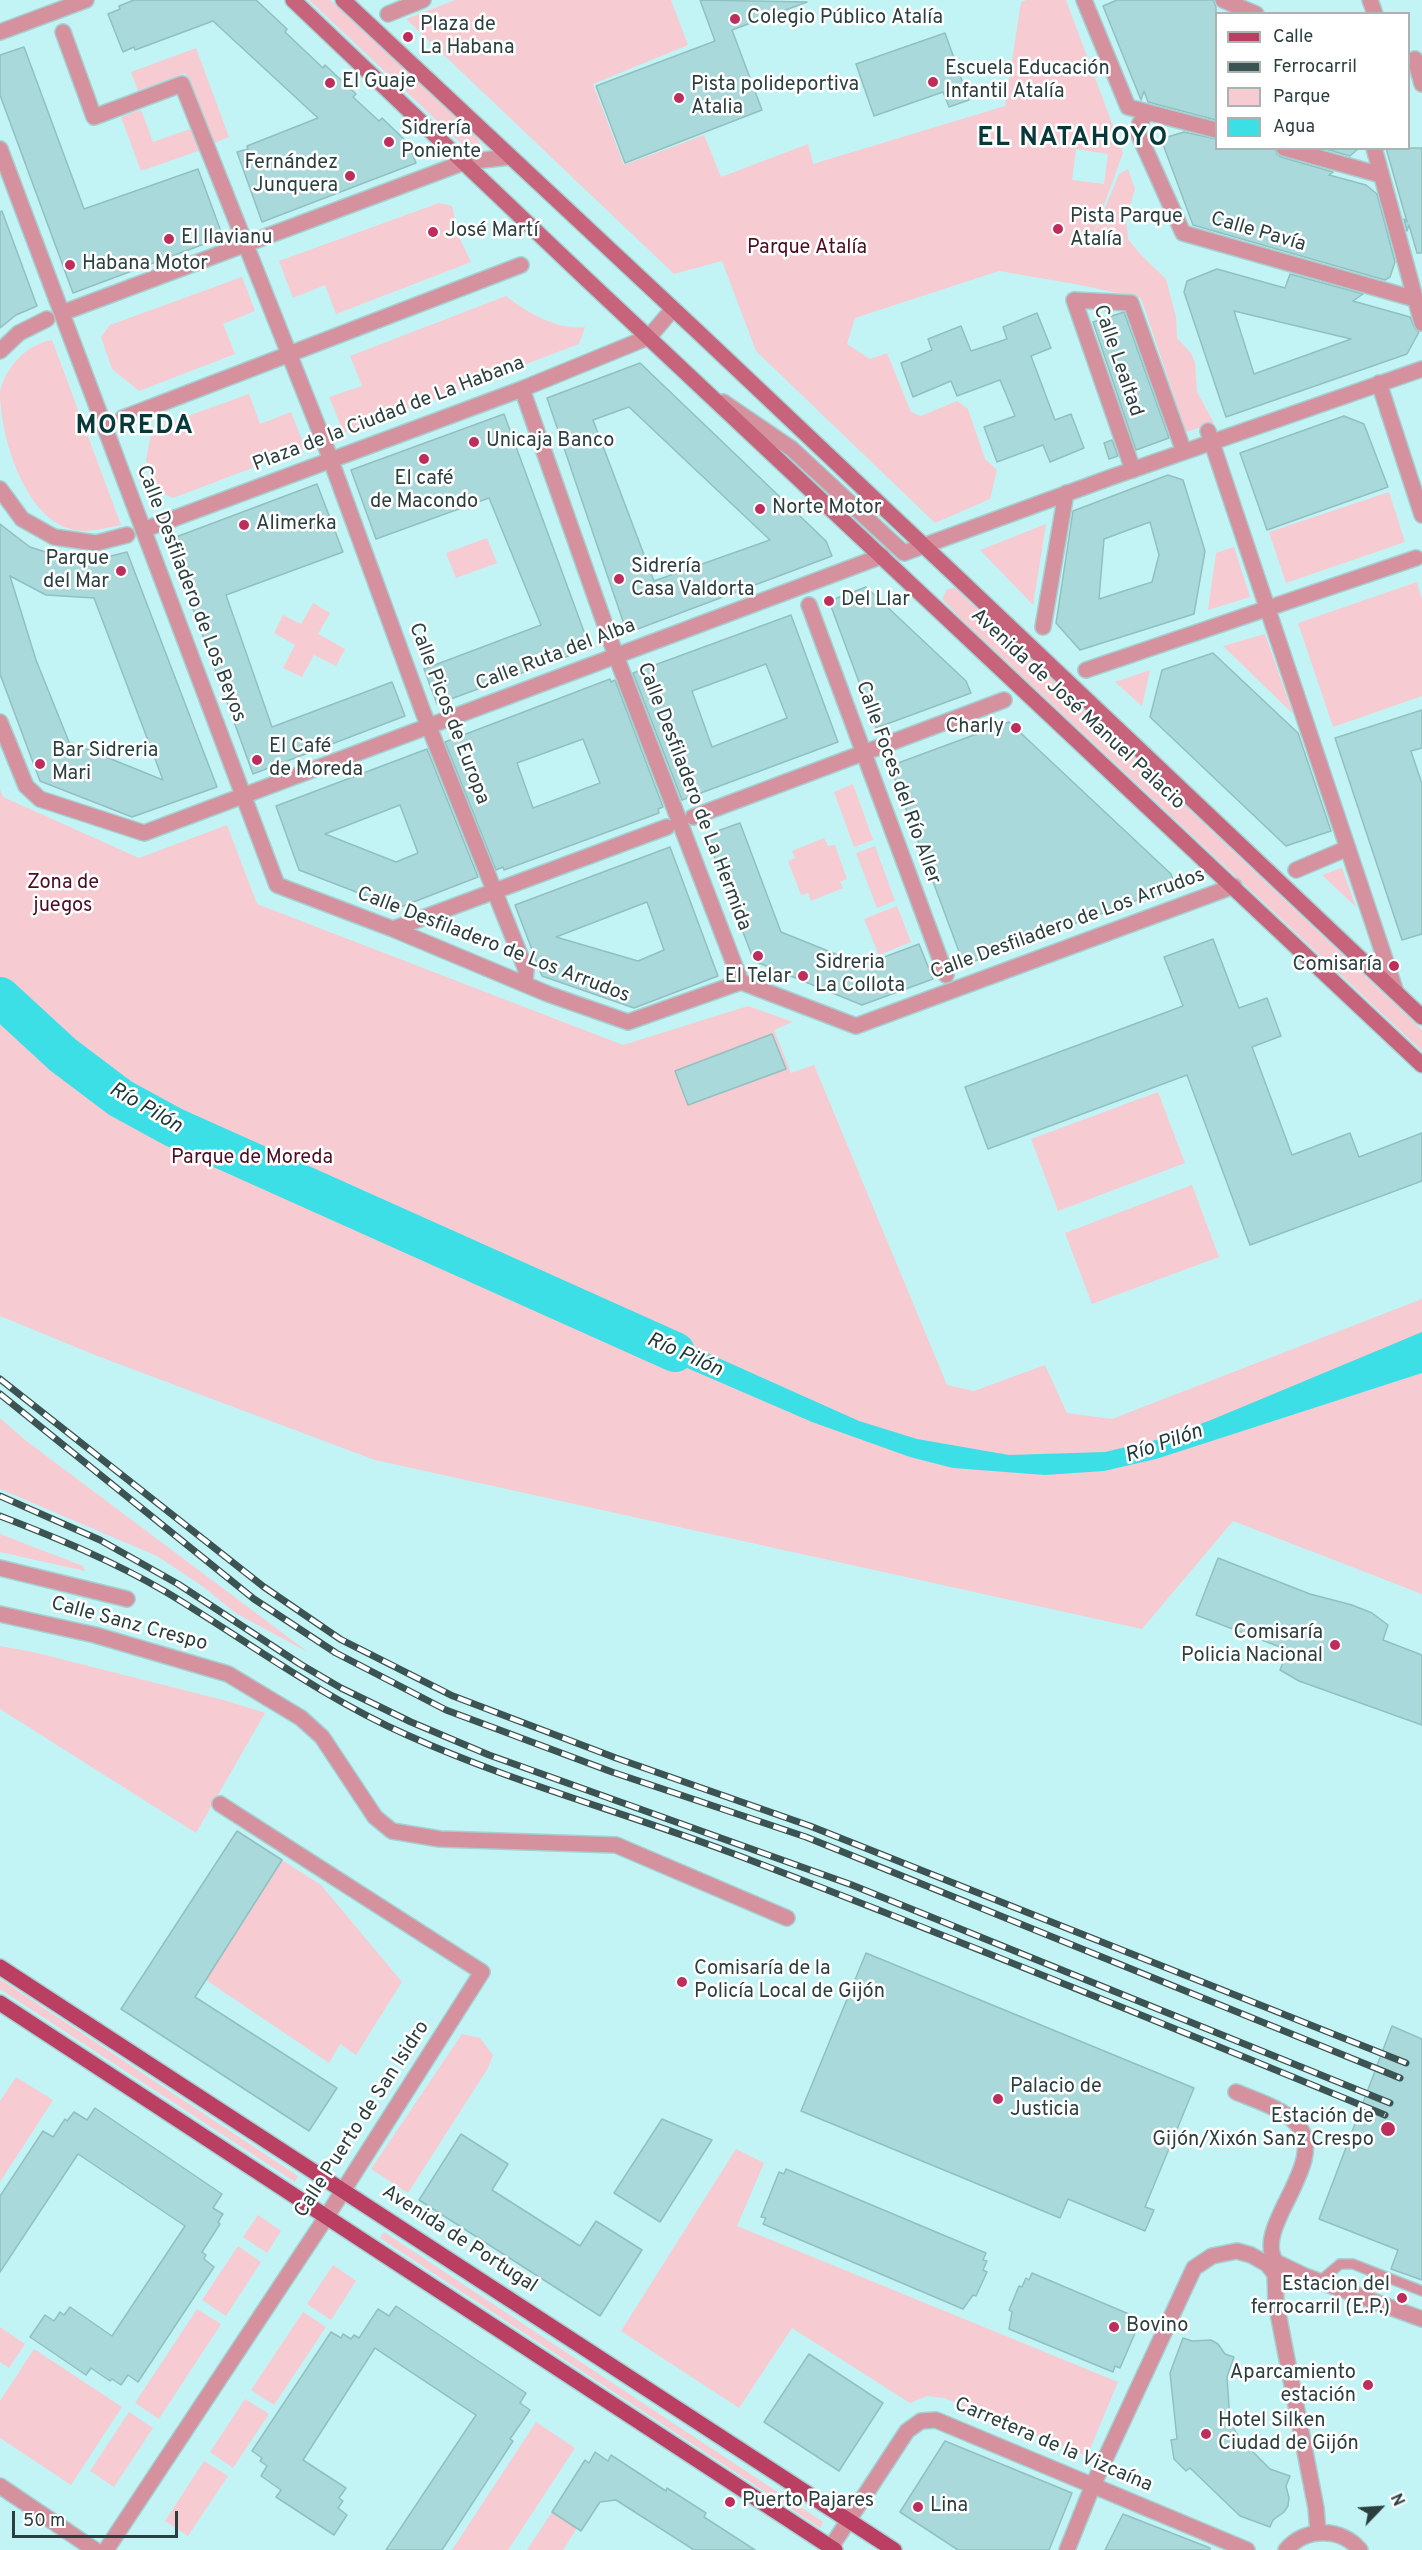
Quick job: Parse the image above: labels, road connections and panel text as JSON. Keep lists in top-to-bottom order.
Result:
{
  "streets": {
    "main road": ["Avenida de José Manuel Palacio", "Avenida de Portugal"],
    "street": [
      "Calle Pavía",
      "Calle Lealtad",
      "Plaza de la Ciudad de La Habana",
      "Calle Desfiladero de Los Beyos",
      "Calle Ruta del Alba",
      "Calle Picos de Europa",
      "Calle Foces del Río Aller",
      "Calle Desfiladero de La Hermida",
      "Calle Desfiladero de Los Arrudos",
      "Calle Sanz Crespo",
      "Calle Puerto de San Isidro",
      "Carretera de la Vizcaína"
    ]
  },
  "crossings": [
    ["Plaza de la Ciudad de La Habana", "Calle Desfiladero de Los Beyos"],
    ["Plaza de la Ciudad de La Habana", "Avenida de José Manuel Palacio"],
    ["Plaza de la Ciudad de La Habana", "Calle Picos de Europa"],
    ["Plaza de la Ciudad de La Habana", "Calle Desfiladero de La Hermida"],
    ["Calle Desfiladero de Los Beyos", "Calle Ruta del Alba"],
    ["Calle Desfiladero de Los Beyos", "Calle Desfiladero de Los Arrudos"],
    ["Calle Ruta del Alba", "Avenida de José Manuel Palacio"],
    ["Calle Ruta del Alba", "Calle Picos de Europa"],
    ["Calle Ruta del Alba", "Calle Desfiladero de La Hermida"],
    ["Avenida de José Manuel Palacio", "Calle Desfiladero de Los Arrudos"],
    ["Calle Picos de Europa", "Calle Desfiladero de Los Arrudos"],
    ["Calle Desfiladero de La Hermida", "Calle Desfiladero de Los Arrudos"],
    ["Calle Puerto de San Isidro", "Avenida de Portugal"],
    ["Avenida de Portugal", "Carretera de la Vizcaína"]
  ],
  "districts": ["EL NATAHOYO", "MOREDA"],
  "water": ["Río Pilón"],
  "parks": ["Parque Atalía", "Zona de juegos", "Parque de Moreda"],
  "places": [
    "Colegio Público Atalía",
    "Plaza de La Habana",
    "Escuela Educación Infantil Atalía",
    "El Guaje",
    "Pista polideportiva Atalia",
    "Sidrería Poniente",
    "Fernández Junquera",
    "Pista Parque Atalía",
    "José Martí",
    "El llavianu",
    "Habana Motor",
    "Unicaja Banco",
    "El café de Macondo",
    "Norte Motor",
    "Alimerka",
    "Parque del Mar",
    "Sidrería Casa Valdorta",
    "Del Llar",
    "Charly",
    "El Café de Moreda",
    "Bar Sidreria Mari",
    "El Telar",
    "Comisaría",
    "Sidreria La Collota",
    "Comisaría Policia Nacional",
    "Comisaría de la Policía Local de Gijón",
    "Palacio de Justicia",
    "Estación de Gijón/Xixón Sanz Crespo",
    "Estacion del ferrocarril (E.P.)",
    "Bovino",
    "Aparcamiento estación",
    "Hotel Silken Ciudad de Gijón",
    "Puerto Pajares",
    "Lina"
  ],
  "legend": [
    "Calle",
    "Ferrocarril",
    "Parque",
    "Agua"
  ],
  "scale_bar": "50 m",
  "north": "top right"
}
